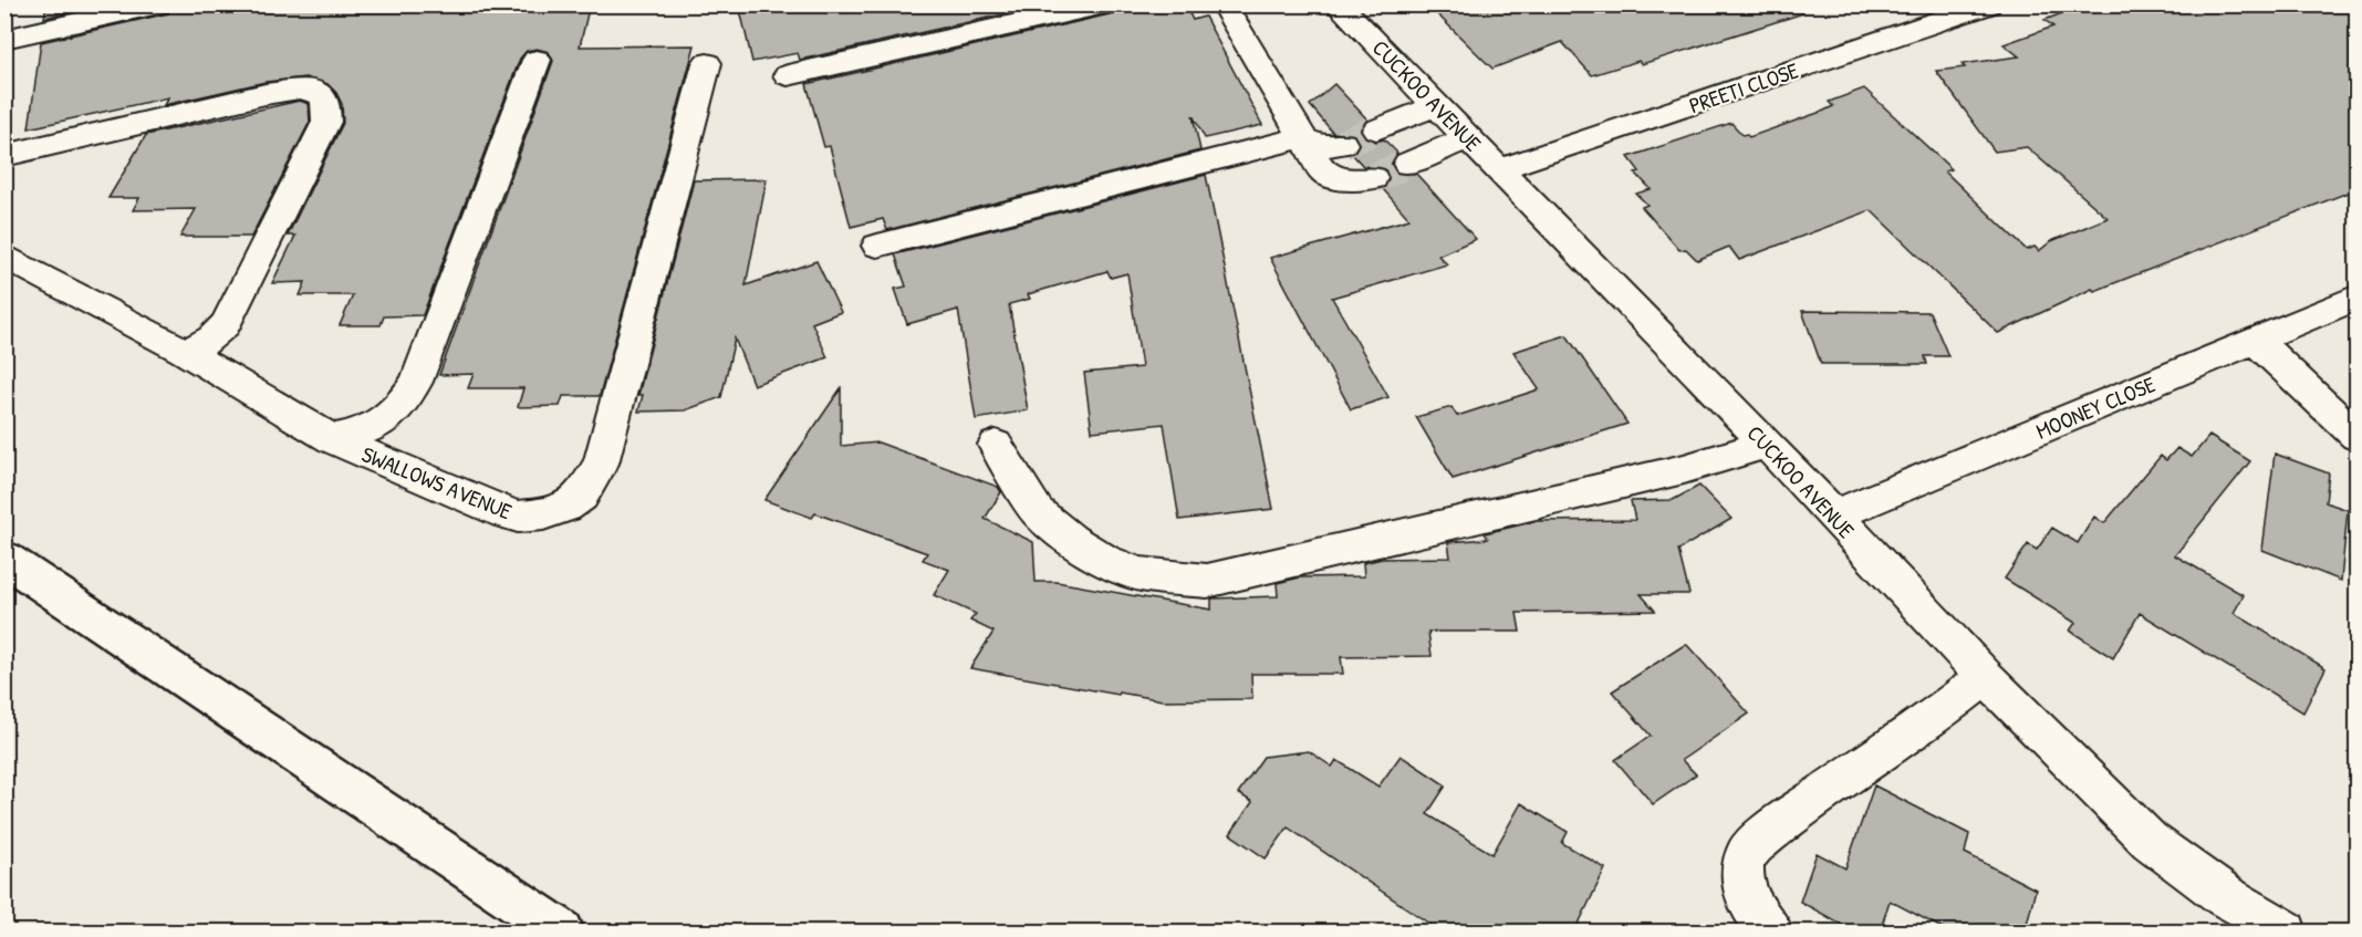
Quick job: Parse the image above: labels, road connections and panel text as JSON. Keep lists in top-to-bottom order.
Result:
{
  "streets": {
    "street": [
      "PREETI CLOSE",
      "CUCKOO AVENUE",
      "MOONEY CLOSE",
      "SWALLOWS AVENUE"
    ]
  },
  "crossings": [
    ["PREETI CLOSE", "CUCKOO AVENUE"],
    ["CUCKOO AVENUE", "MOONEY CLOSE"]
  ]
}
